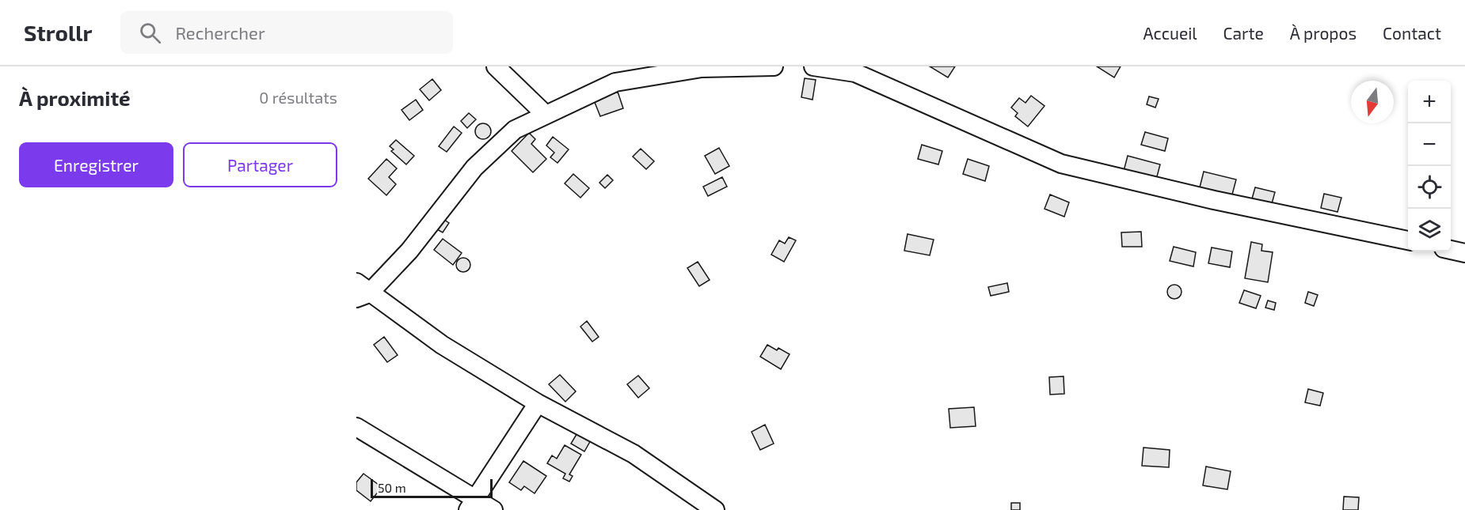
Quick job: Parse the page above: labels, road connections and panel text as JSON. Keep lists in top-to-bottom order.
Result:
{
  "scale_bar": "50 m",
  "north": "bottom",
  "page": {
    "header": "Strollr",
    "search": "Rechercher",
    "nav": [
      "Accueil",
      "Carte",
      "À propos",
      "Contact"
    ],
    "heading": ["À proximité", "0 résultats"],
    "map_buttons": ["+", "−"],
    "buttons": ["Enregistrer", "Partager"],
    "scale": "50 m"
  }
}
